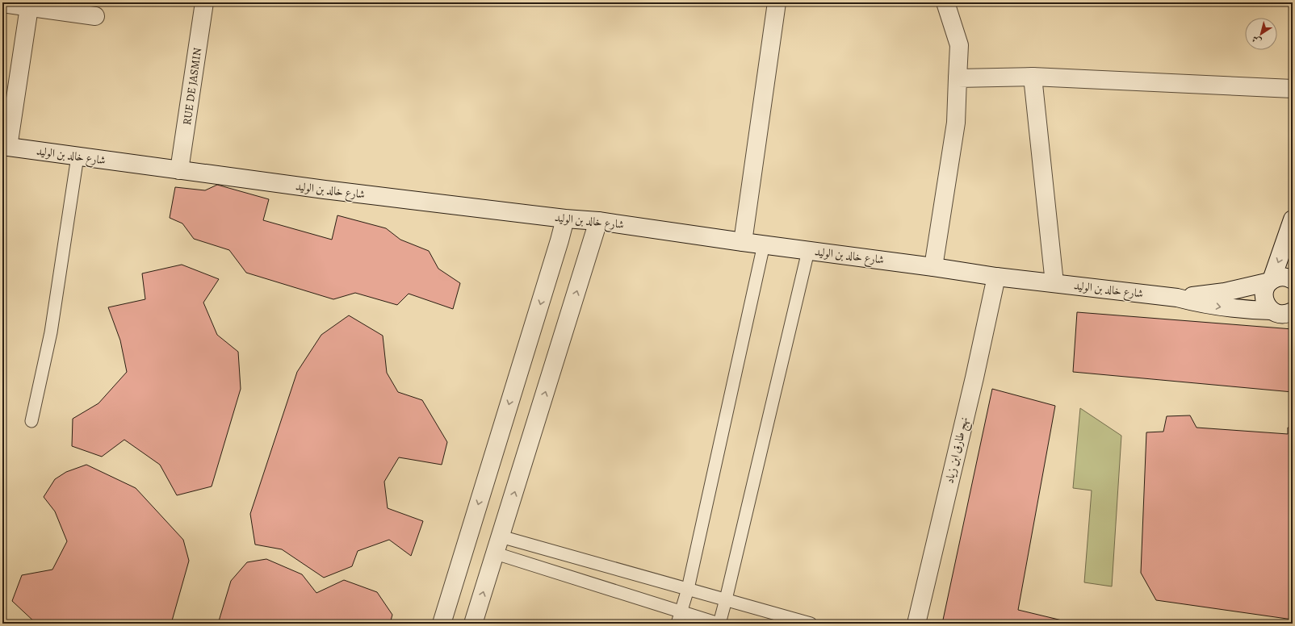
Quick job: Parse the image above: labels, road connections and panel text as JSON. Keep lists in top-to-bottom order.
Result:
{
  "streets": {
    "street": ["RUE DE JASMIN", "شارع خالد بن الوليد", "نهج طارق ابن زياد"]
  },
  "crossings": [
    ["RUE DE JASMIN", "شارع خالد بن الوليد"],
    ["شارع خالد بن الوليد", "نهج طارق ابن زياد"]
  ],
  "north": "bottom left"
}
